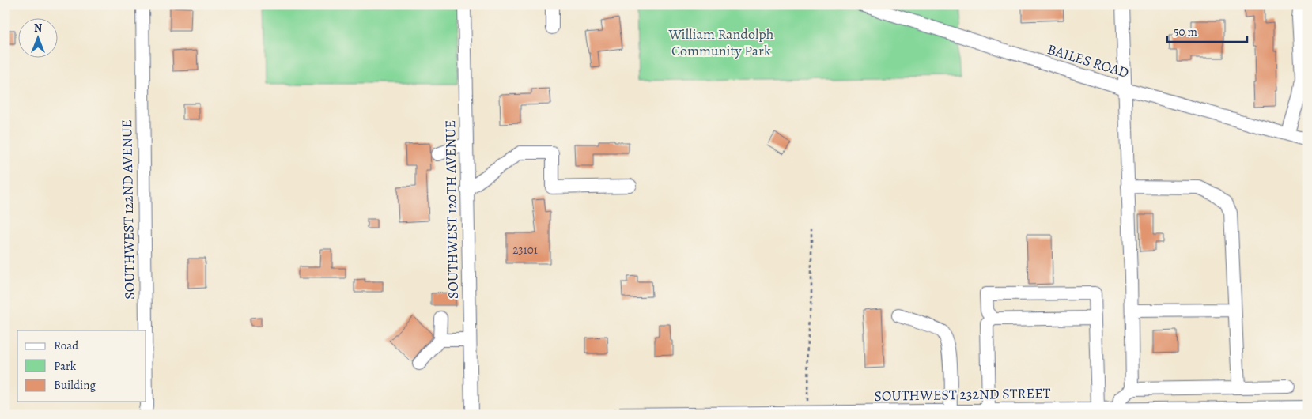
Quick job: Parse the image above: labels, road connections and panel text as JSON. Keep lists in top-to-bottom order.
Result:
{
  "streets": {
    "street": [
      "BAILES ROAD",
      "SOUTHWEST 122ND AVENUE",
      "SOUTHWEST 120TH AVENUE",
      "SOUTHWEST 232ND STREET"
    ]
  },
  "parks": ["William Randolph Community Park"],
  "house_numbers": ["23101"],
  "legend": ["Road", "Park", "Building"],
  "scale_bar": "50 m",
  "north": "top"
}
